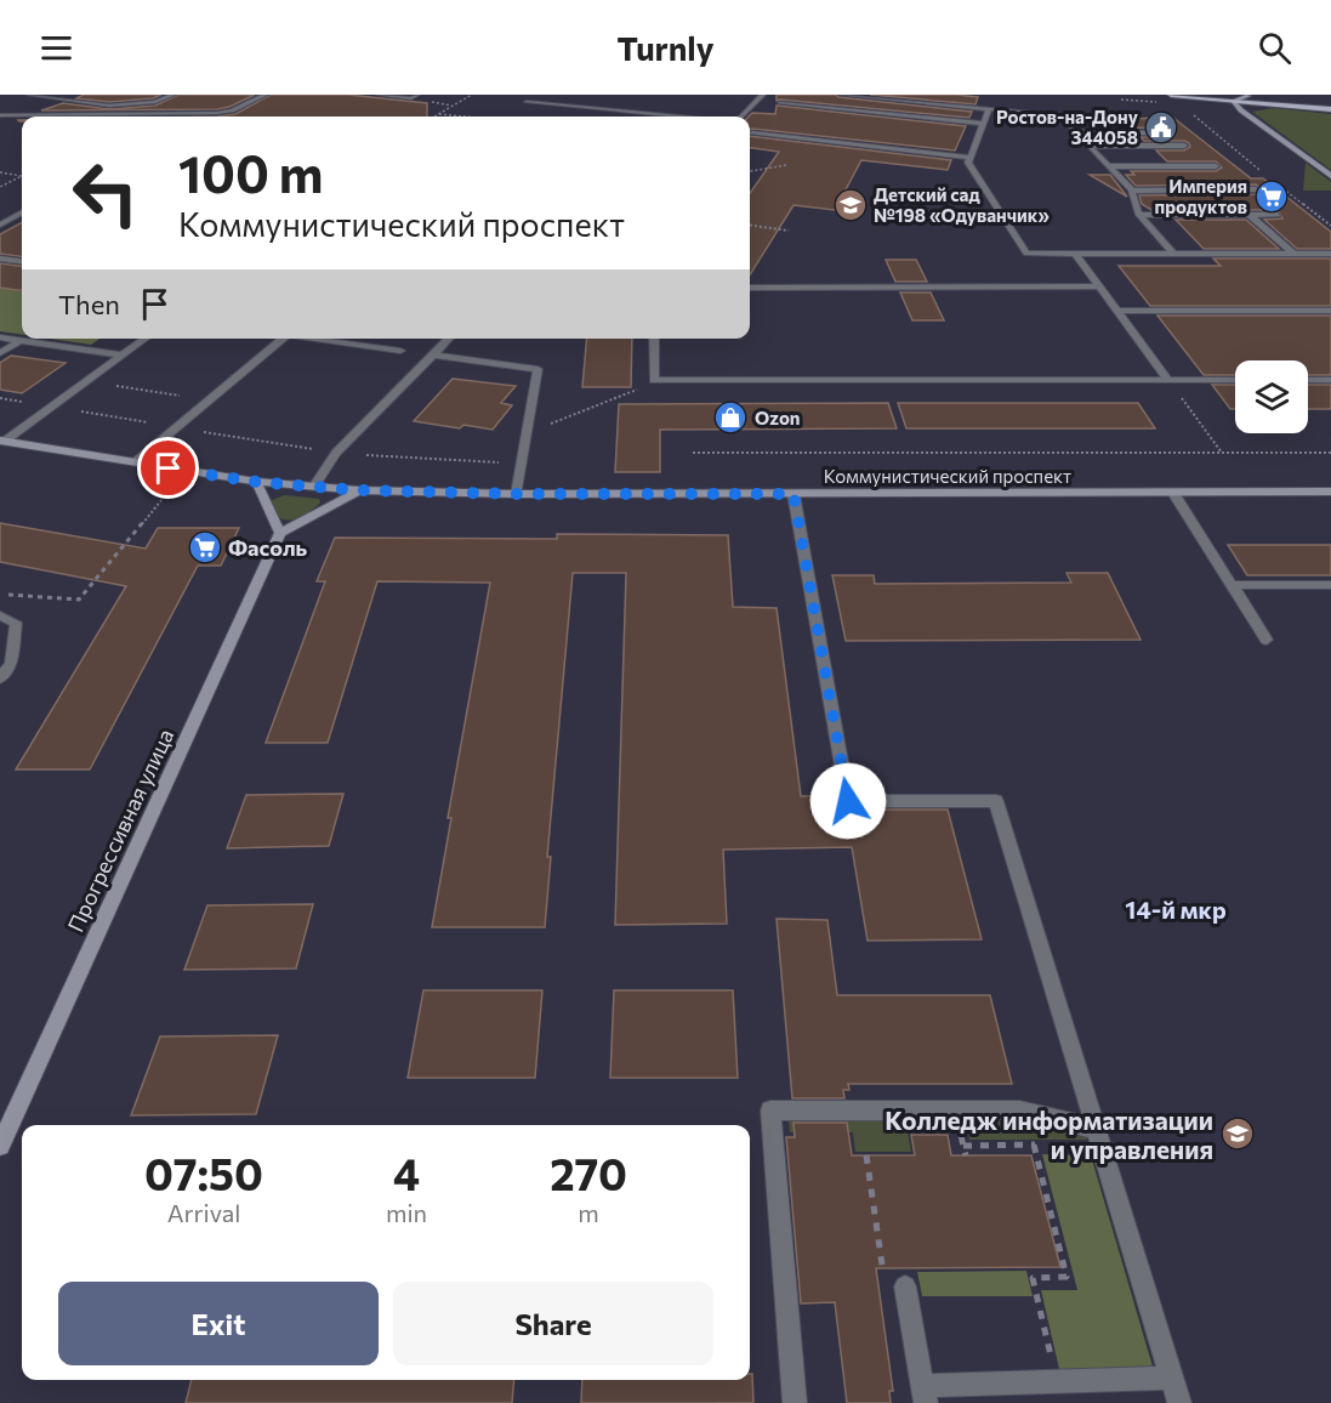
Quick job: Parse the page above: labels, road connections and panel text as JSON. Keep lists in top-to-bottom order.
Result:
{
  "streets": {
    "main road": ["Коммунистический проспект", "Прогрессивная улица"]
  },
  "districts": ["14-й мкр"],
  "places": {
    "public building": ["Ростов-на-Дону 344058"],
    "supermarket": ["Империя продуктов", "Фасоль"],
    "school or university": ["Детский сад №198 «Одуванчик»", "Колледж информатизации и управления"],
    "shop": ["Ozon"]
  },
  "page": {
    "header": "Turnly",
    "turn": ["100 m", "Коммунистический проспект"],
    "then": "Then",
    "eta": [
      "07:50",
      "Arrival",
      "4",
      "min",
      "270",
      "m"
    ],
    "buttons": ["Exit", "Share"]
  }
}
